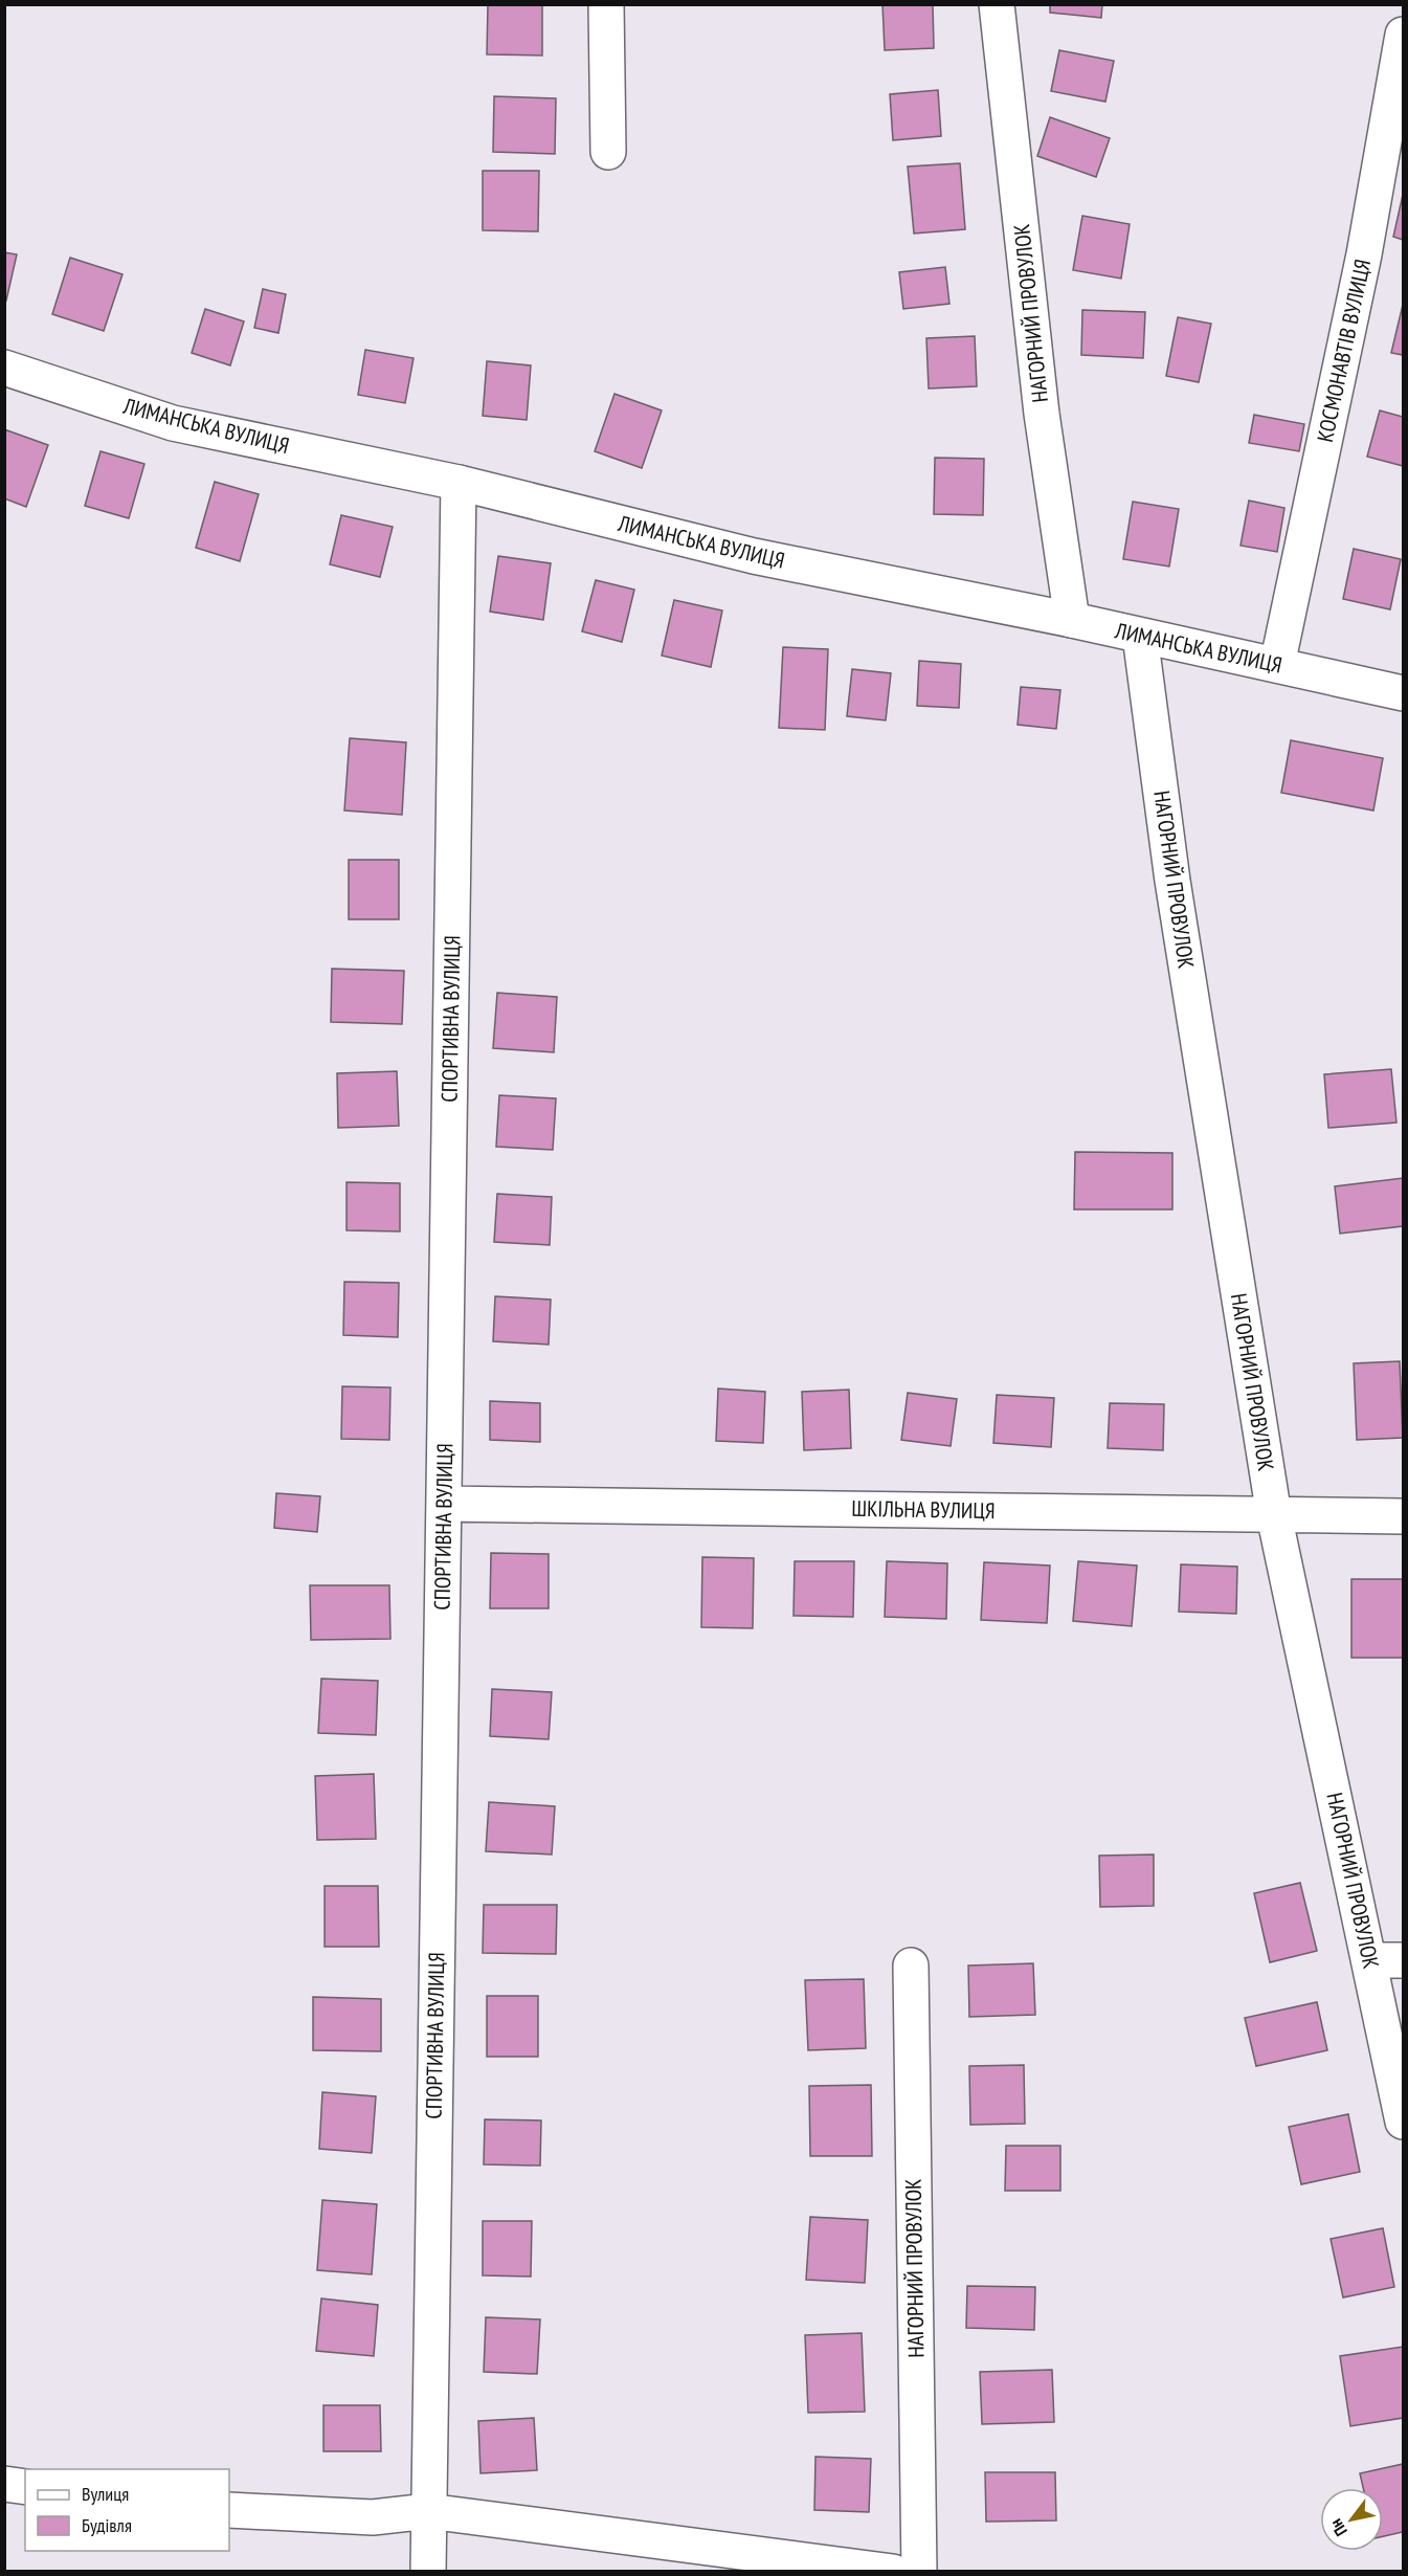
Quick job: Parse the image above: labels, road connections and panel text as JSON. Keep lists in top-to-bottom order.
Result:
{
  "streets": {
    "street": [
      "НАГОРНИЙ ПРОВУЛОК",
      "КОСМОНАВТІВ ВУЛИЦЯ",
      "ЛИМАНСЬКА ВУЛИЦЯ",
      "СПОРТИВНА ВУЛИЦЯ",
      "ШКІЛЬНА ВУЛИЦЯ"
    ]
  },
  "crossings": [
    ["НАГОРНИЙ ПРОВУЛОК", "ЛИМАНСЬКА ВУЛИЦЯ"],
    ["НАГОРНИЙ ПРОВУЛОК", "ШКІЛЬНА ВУЛИЦЯ"],
    ["КОСМОНАВТІВ ВУЛИЦЯ", "ЛИМАНСЬКА ВУЛИЦЯ"],
    ["ЛИМАНСЬКА ВУЛИЦЯ", "СПОРТИВНА ВУЛИЦЯ"],
    ["СПОРТИВНА ВУЛИЦЯ", "ШКІЛЬНА ВУЛИЦЯ"]
  ],
  "legend": ["Вулиця", "Будівля"],
  "north": "bottom left"
}
